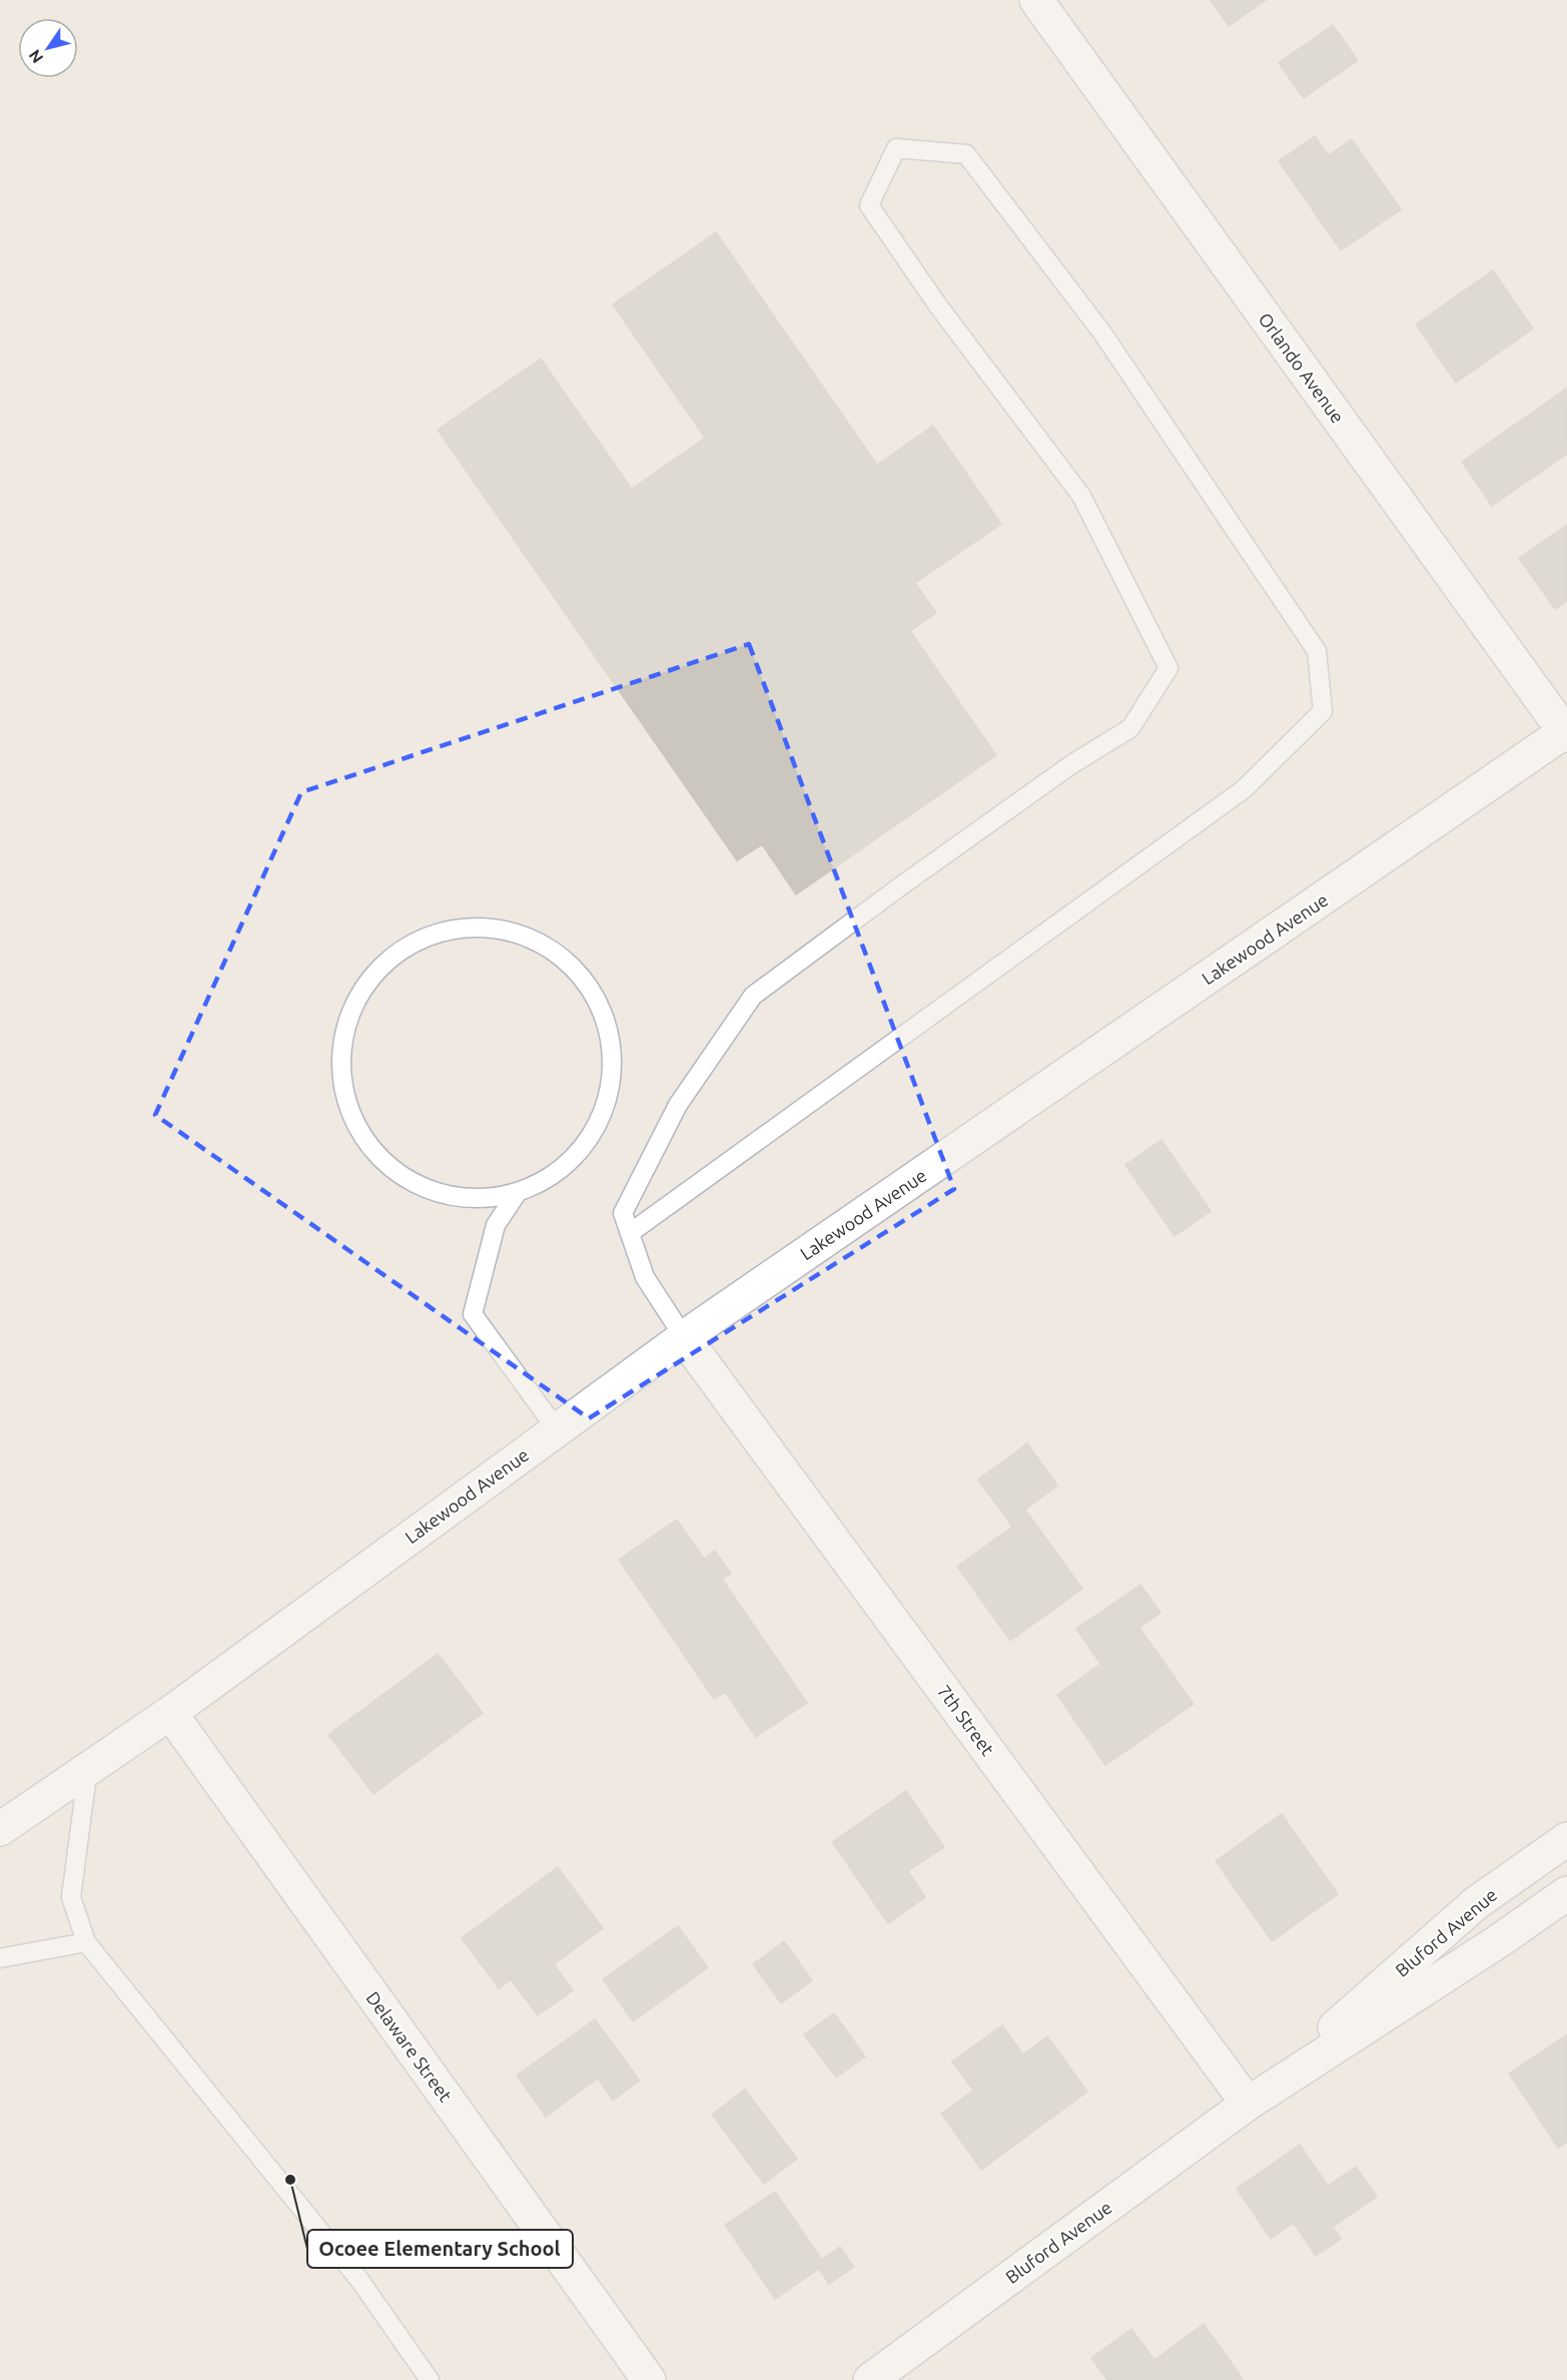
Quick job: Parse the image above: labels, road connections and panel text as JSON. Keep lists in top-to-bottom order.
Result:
{
  "streets": {
    "street": [
      "Orlando Avenue",
      "Lakewood Avenue",
      "7th Street",
      "Bluford Avenue",
      "Delaware Street"
    ]
  },
  "crossings": [
    ["Orlando Avenue", "Lakewood Avenue"],
    ["Lakewood Avenue", "7th Street"],
    ["Lakewood Avenue", "Delaware Street"],
    ["7th Street", "Bluford Avenue"]
  ],
  "places": ["Ocoee Elementary School"],
  "north": "bottom left"
}
